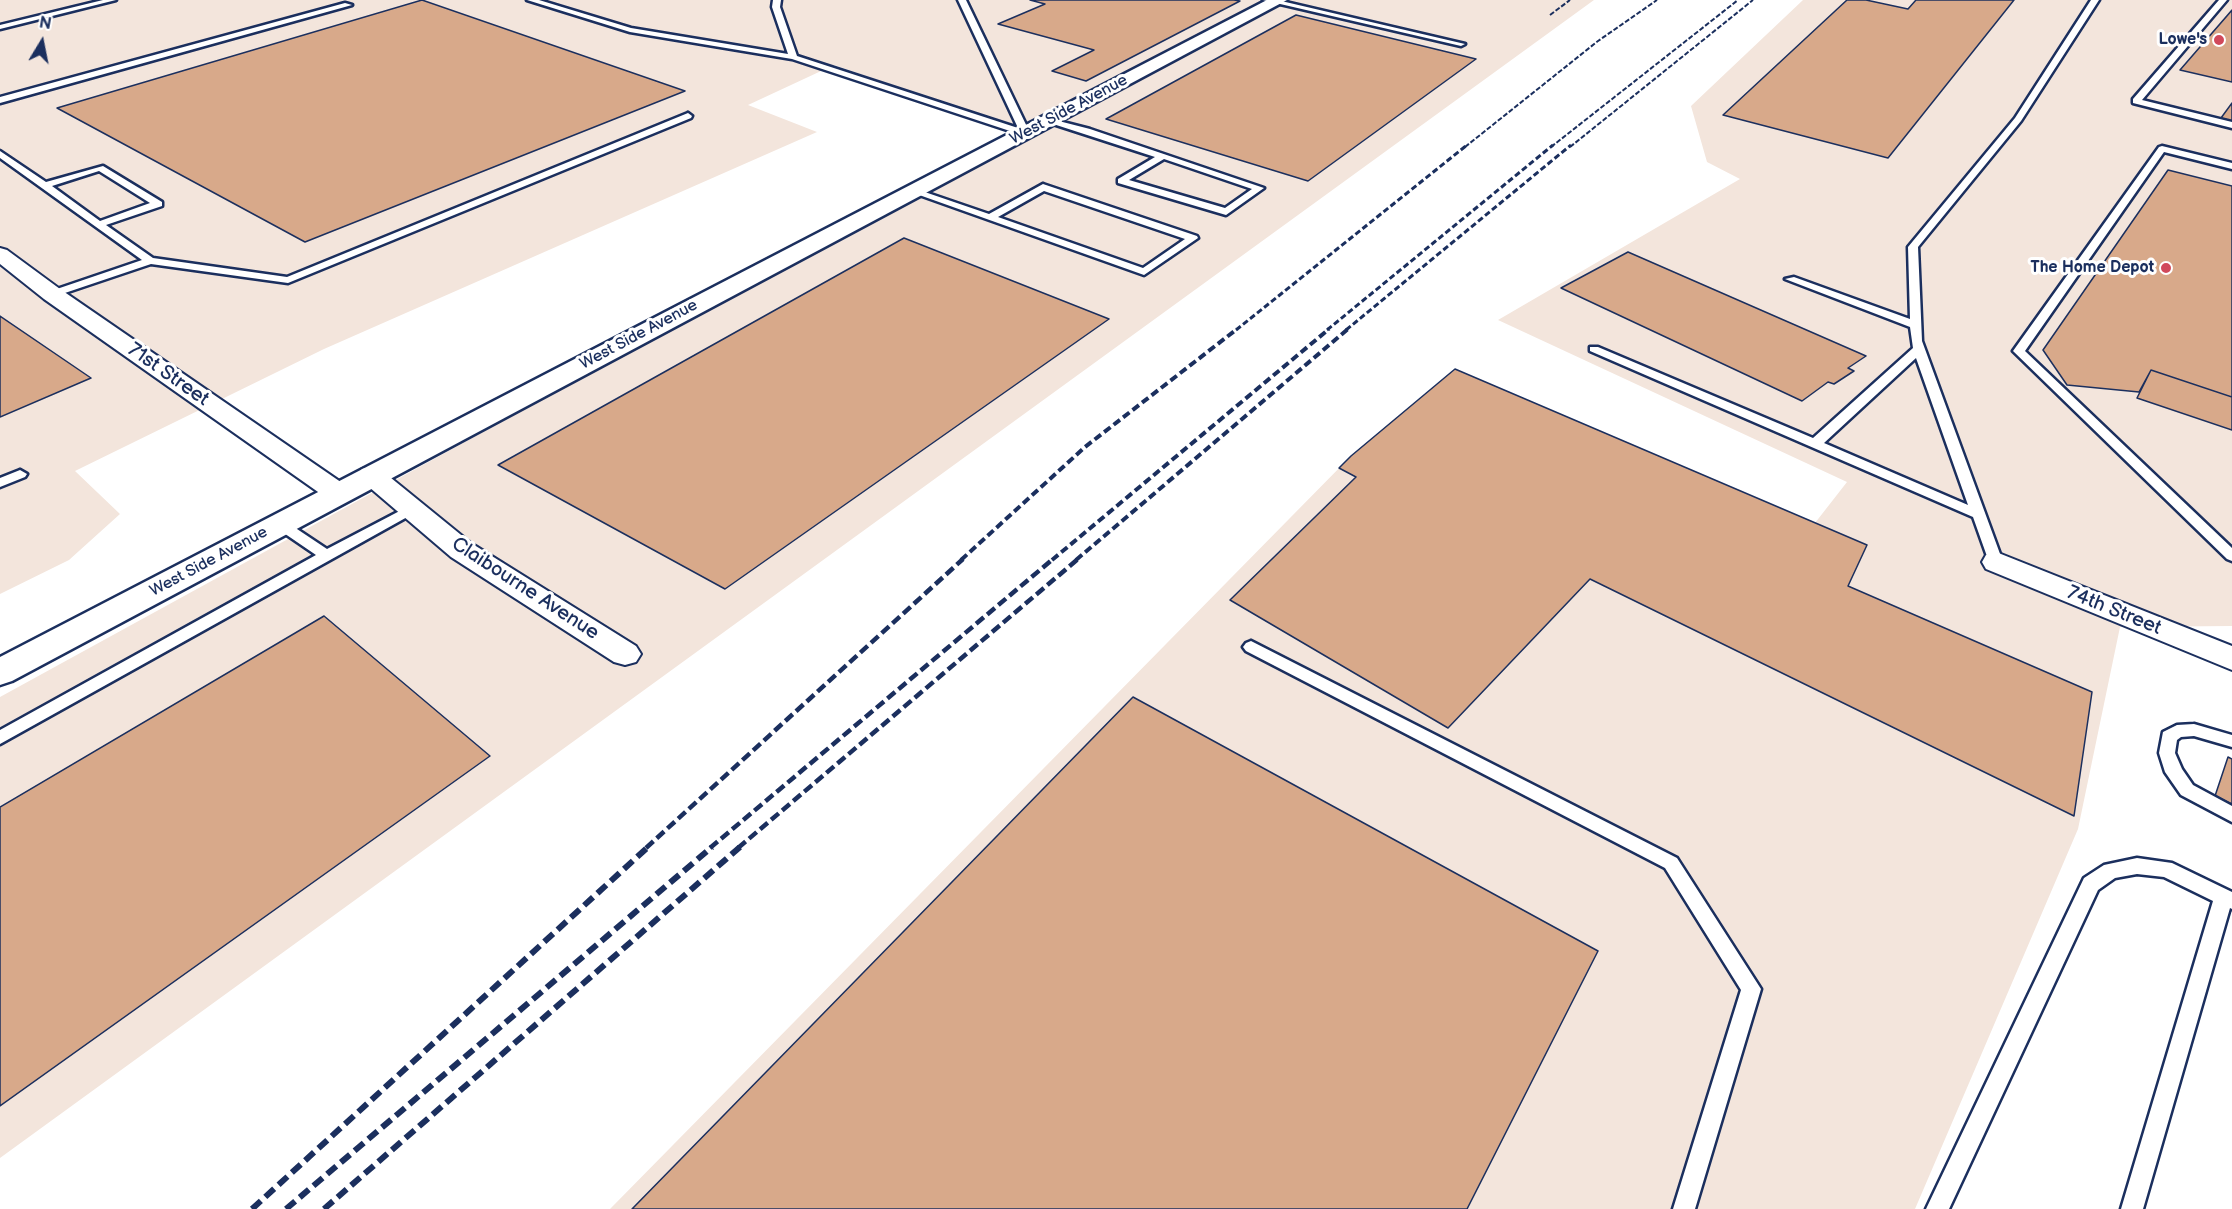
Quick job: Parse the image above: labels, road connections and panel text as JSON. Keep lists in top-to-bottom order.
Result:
{
  "streets": {
    "street": [
      "West Side Avenue",
      "71st Street",
      "Claibourne Avenue",
      "74th Street"
    ]
  },
  "crossings": [
    ["West Side Avenue", "71st Street"],
    ["West Side Avenue", "Claibourne Avenue"]
  ],
  "places": ["Lowe's", "The Home Depot"],
  "north": "top"
}
